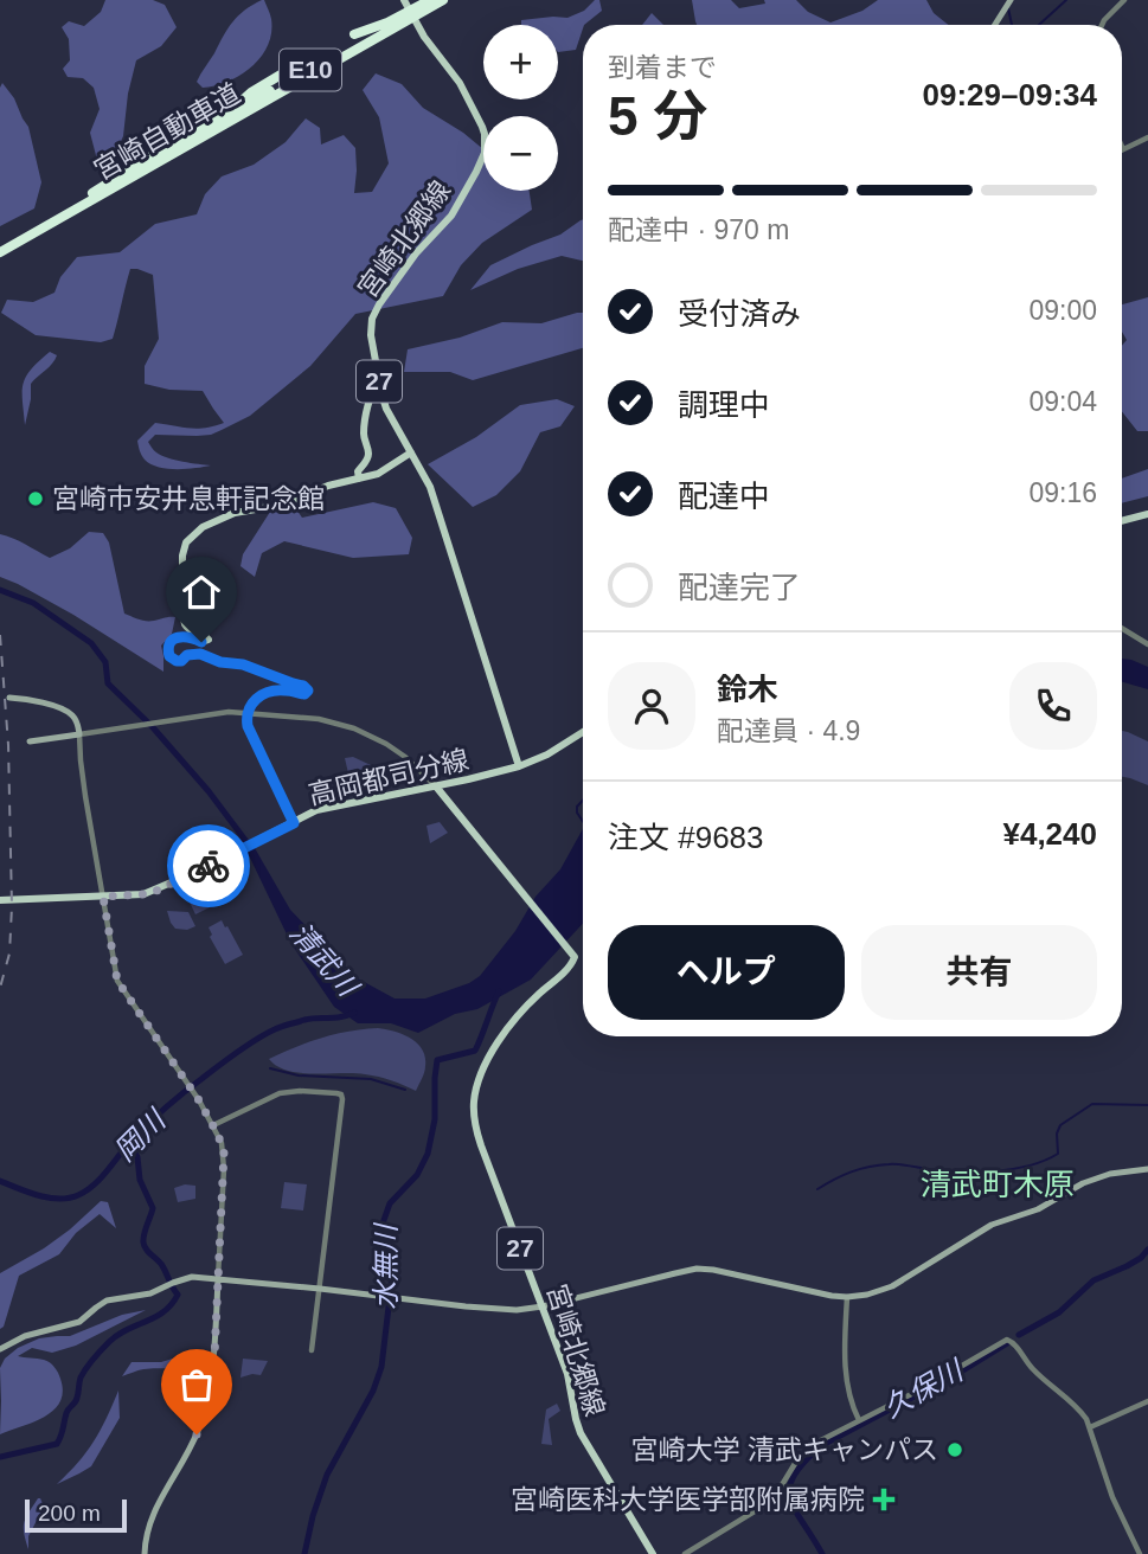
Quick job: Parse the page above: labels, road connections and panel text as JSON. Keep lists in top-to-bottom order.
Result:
{
  "streets": {
    "highway": ["E10", "宮崎自動車道"],
    "main road": ["宮崎北郷線", "27", "高岡都司分線"]
  },
  "crossings": [
    ["宮崎北郷線", "高岡都司分線"]
  ],
  "districts": ["清武町木原"],
  "water": [
    "清武川",
    "岡川",
    "水無川",
    "久保川"
  ],
  "places": {
    "other": ["宮崎市安井息軒記念館", "宮崎大学 清武キャンパス"],
    "health": ["宮崎医科大学医学部附属病院"]
  },
  "scale_bar": "200 m",
  "page": {
    "map_buttons": ["+", "−"],
    "heading": ["5 分", "到着まで", "09:29–09:34"],
    "panel": [
      "鈴木",
      "配達員 · 4.9",
      "注文 #9683",
      "¥4,240"
    ],
    "bar": "配達中 · 970 m",
    "list": [
      ["受付済み", "09:00"],
      ["調理中", "09:04"],
      ["配達中", "09:16"],
      "配達完了"
    ],
    "buttons": ["ヘルプ", "共有"],
    "scale": "200 m"
  }
}
